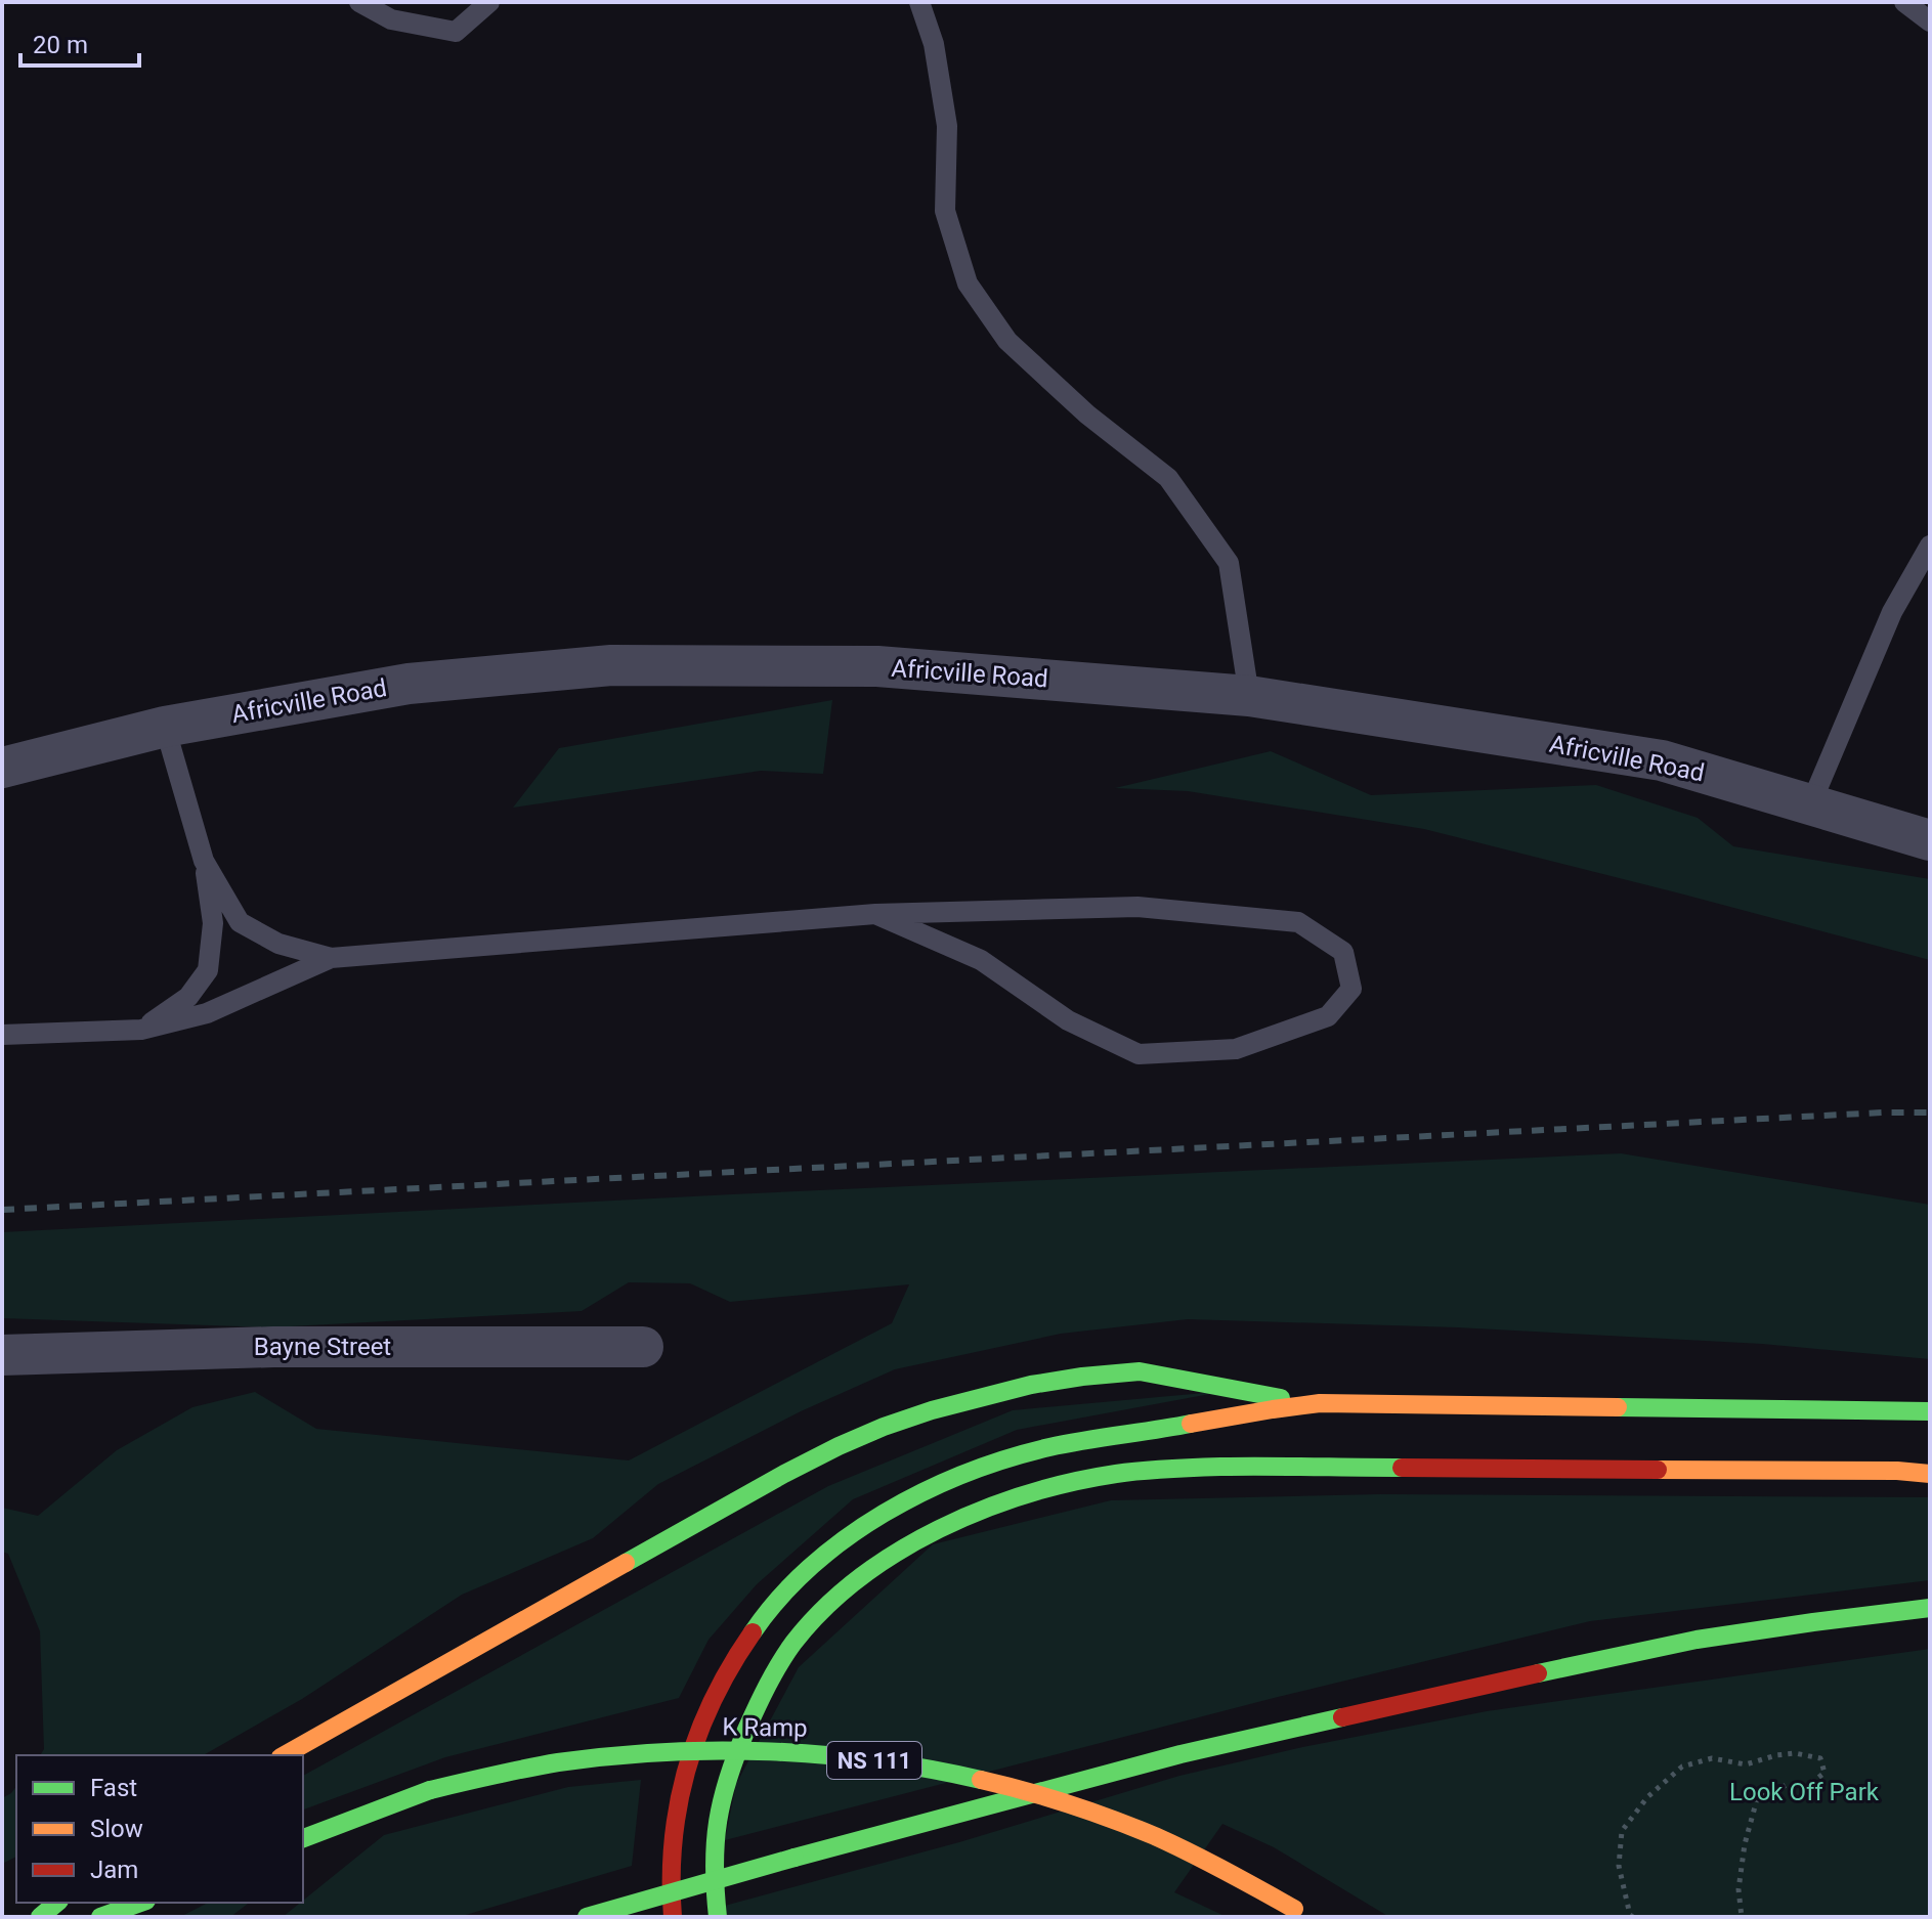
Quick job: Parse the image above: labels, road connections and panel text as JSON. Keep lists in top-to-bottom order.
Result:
{
  "streets": {
    "highway": ["K Ramp", "NS 111"],
    "street": ["Africville Road", "Bayne Street"]
  },
  "parks": ["Look Off Park"],
  "legend": ["Fast", "Slow", "Jam"],
  "scale_bar": "20 m"
}
